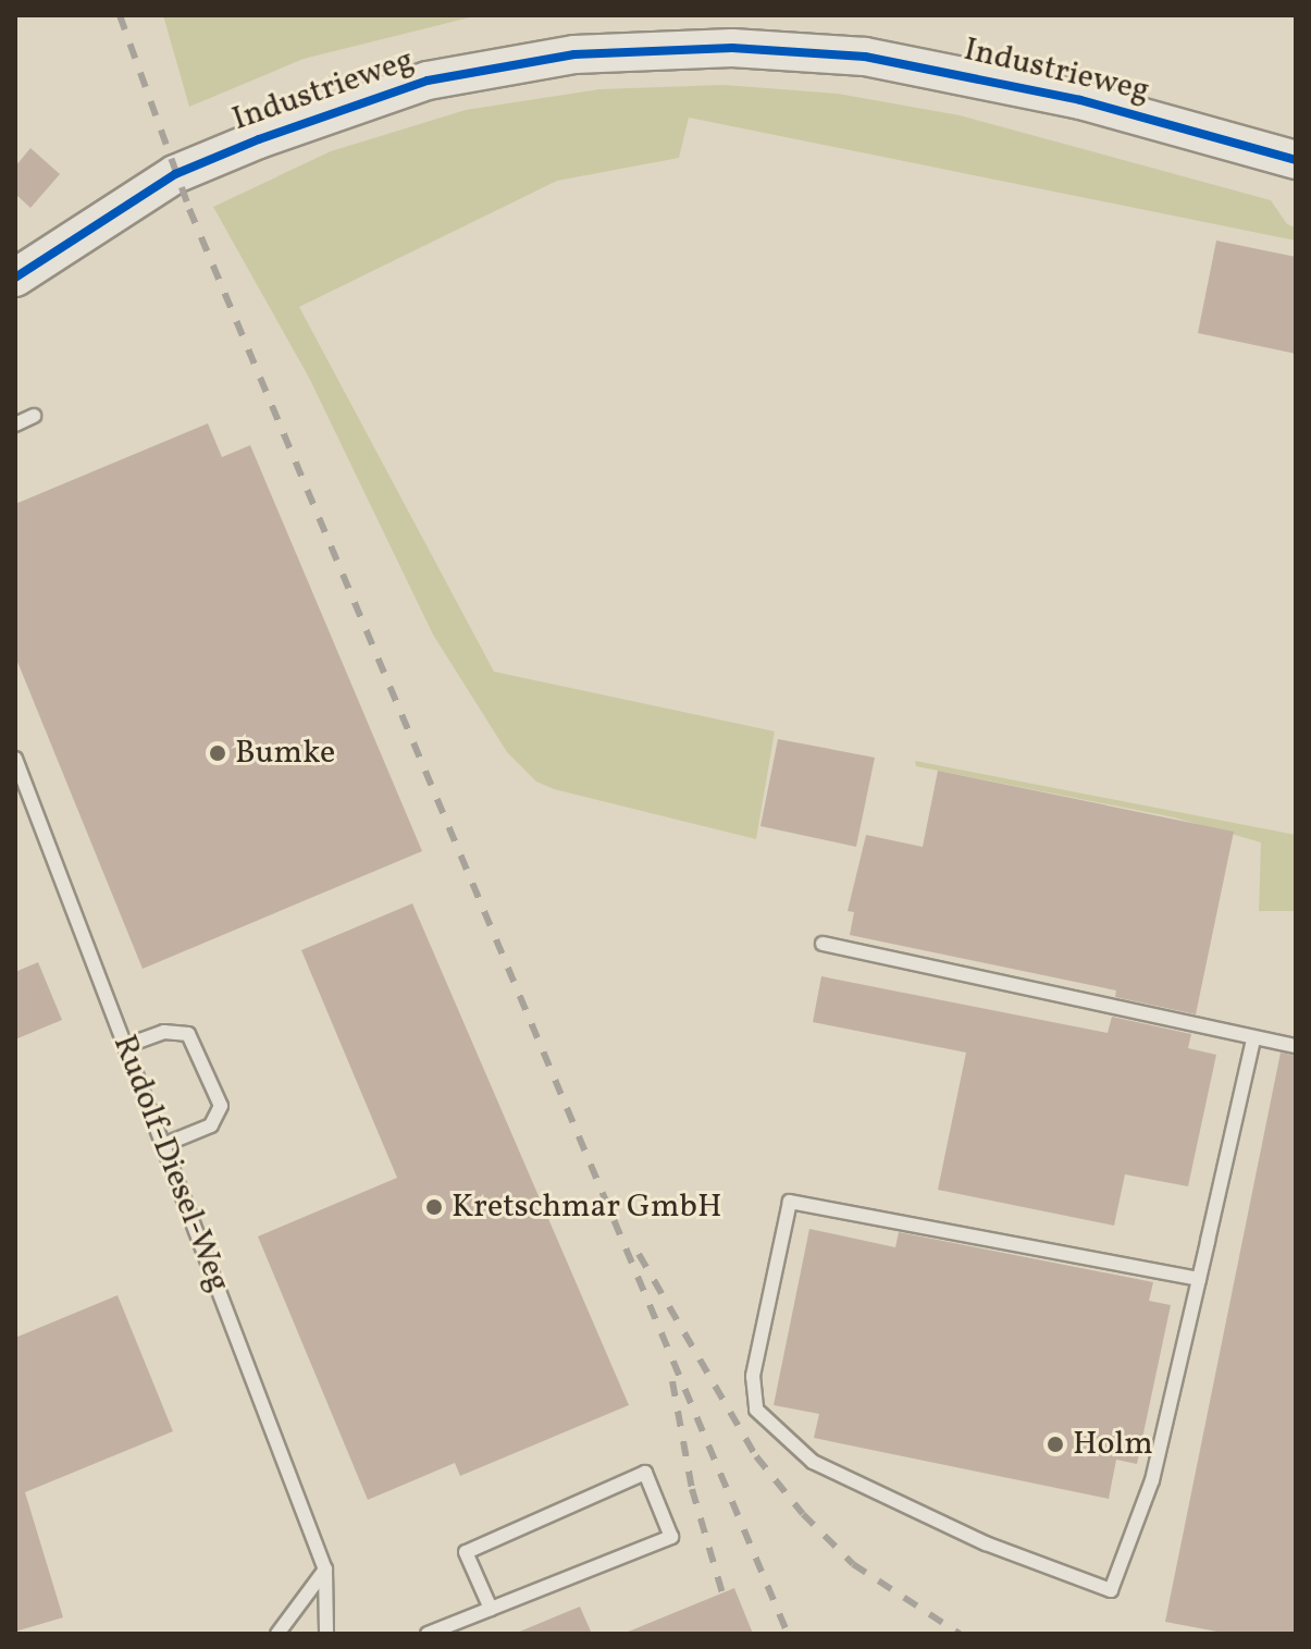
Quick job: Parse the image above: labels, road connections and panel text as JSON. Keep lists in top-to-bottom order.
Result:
{
  "streets": {
    "street": ["Industrieweg"],
    "lane": ["Rudolf-Diesel-Weg"]
  },
  "places": ["Bumke", "Kretschmar GmbH", "Holm"]
}
